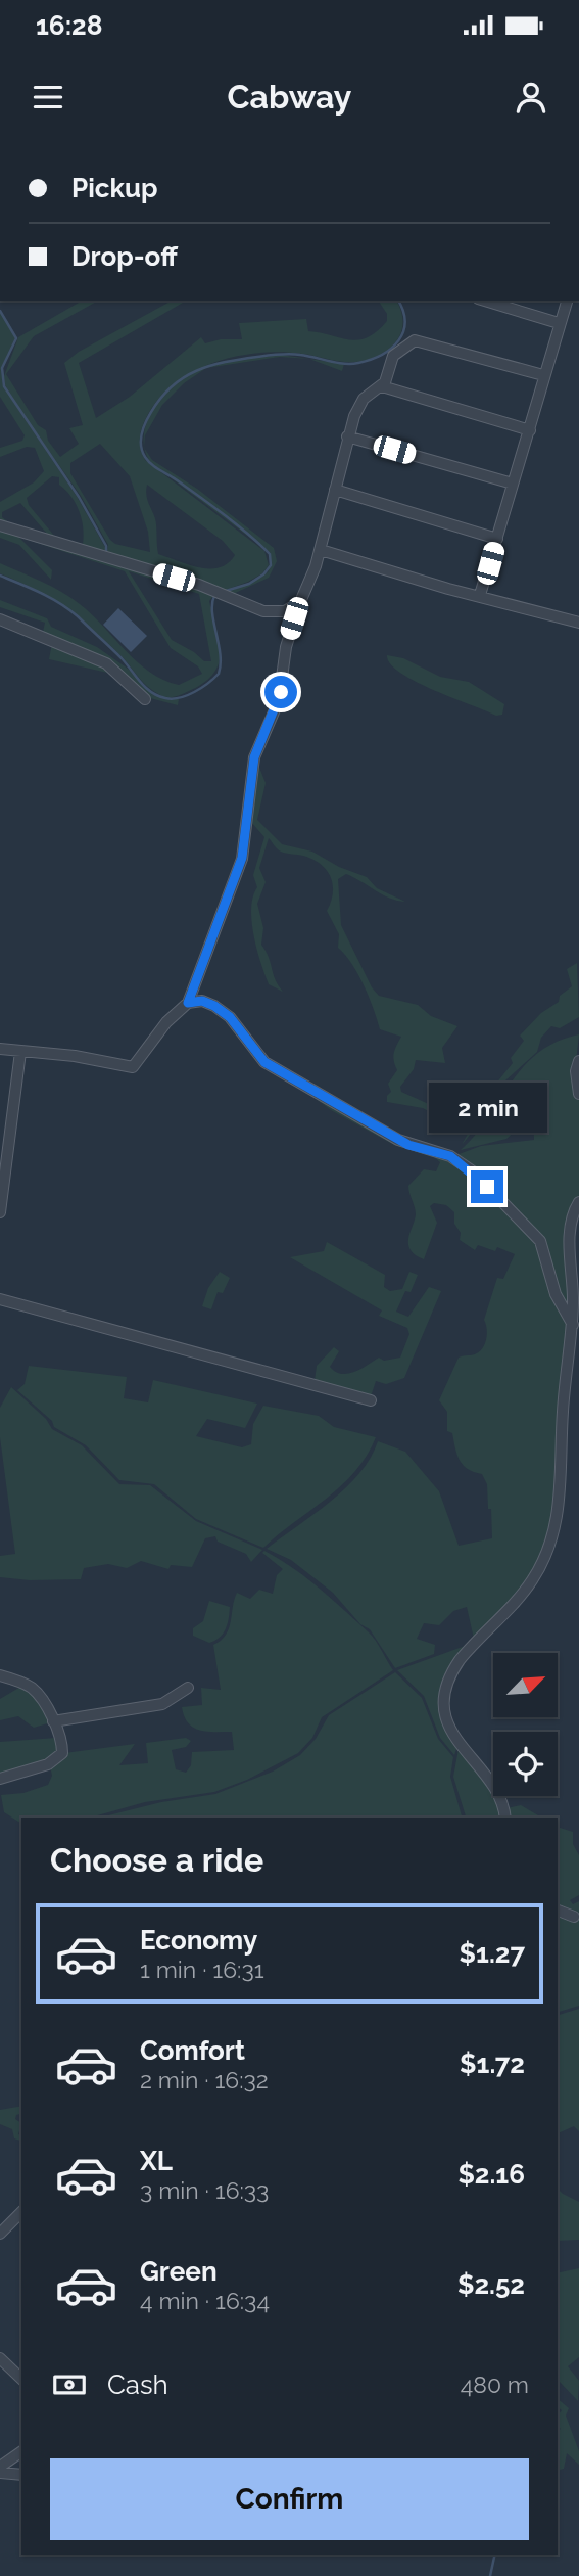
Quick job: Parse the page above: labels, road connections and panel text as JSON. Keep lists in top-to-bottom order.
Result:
{
  "north": "top right",
  "page": {
    "status": "16:28",
    "header": "Cabway",
    "banner": ["Pickup", "Drop-off"],
    "bubble": "2 min",
    "heading": "Choose a ride",
    "list": [
      {
        "name": "Economy",
        "note": "1 min · 16:31",
        "value": "$1.27"
      },
      {
        "name": "Comfort",
        "note": "2 min · 16:32",
        "value": "$1.72"
      },
      {
        "name": "XL",
        "note": "3 min · 16:33",
        "value": "$2.16"
      },
      {
        "name": "Green",
        "note": "4 min · 16:34",
        "value": "$2.52"
      }
    ],
    "pay": ["Cash", "480 m"],
    "buttons": "Confirm"
  }
}
